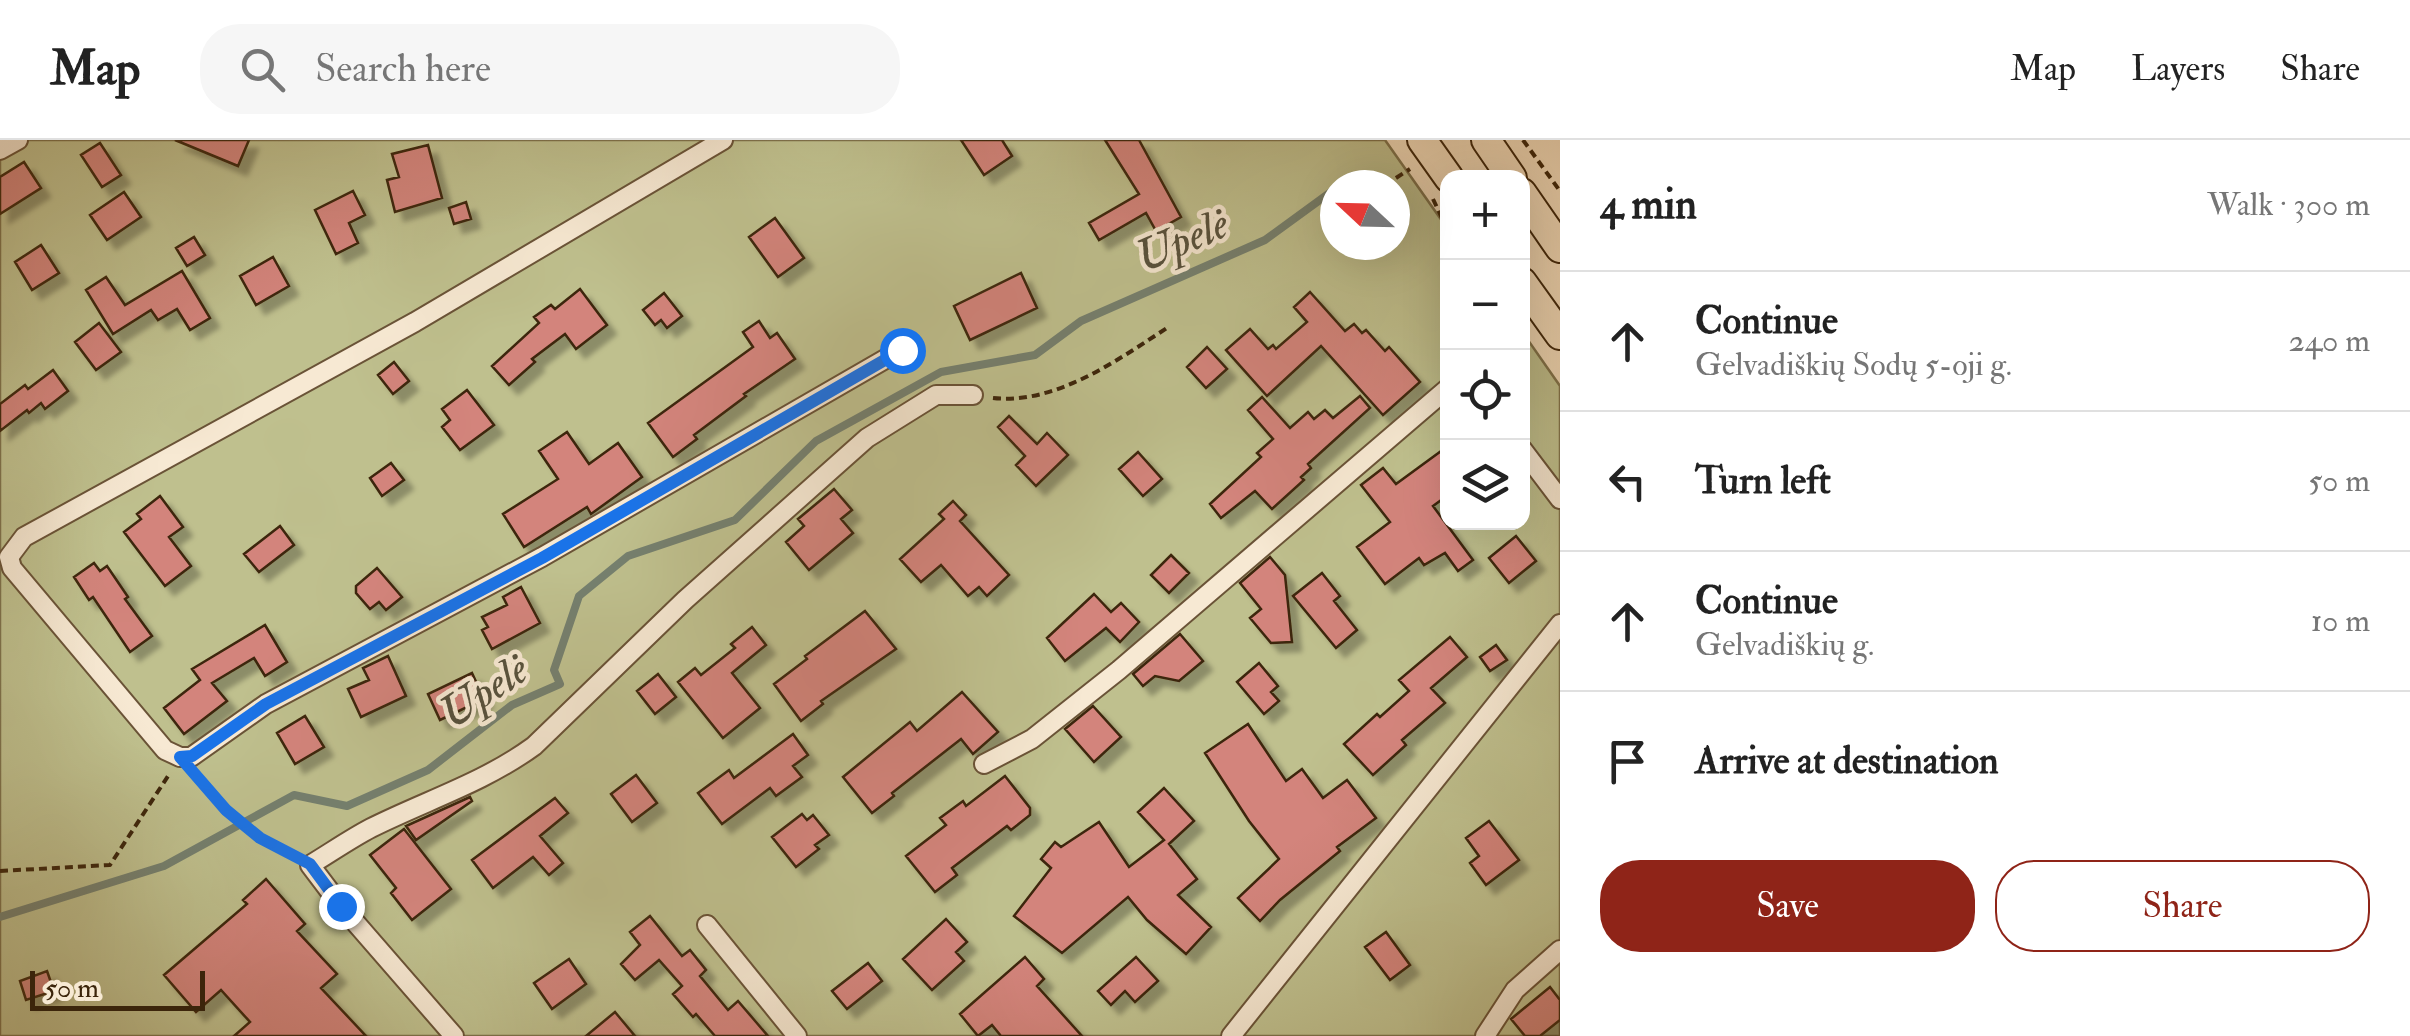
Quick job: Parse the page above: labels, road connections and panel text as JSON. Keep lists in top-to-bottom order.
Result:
{
  "water": ["Upelė"],
  "scale_bar": "50 m",
  "north": "left",
  "page": {
    "header": "Map",
    "search": "Search here",
    "nav": ["Map", "Layers", "Share"],
    "heading": ["4 min", "Walk · 300 m"],
    "map_buttons": ["+", "−"],
    "list": [
      ["Continue", "Gelvadiškių Sodų 5-oji g.", "240 m"],
      ["Turn left", "50 m"],
      ["Continue", "Gelvadiškių g.", "10 m"],
      "Arrive at destination"
    ],
    "buttons": ["Save", "Share"],
    "scale": "50 m"
  }
}
